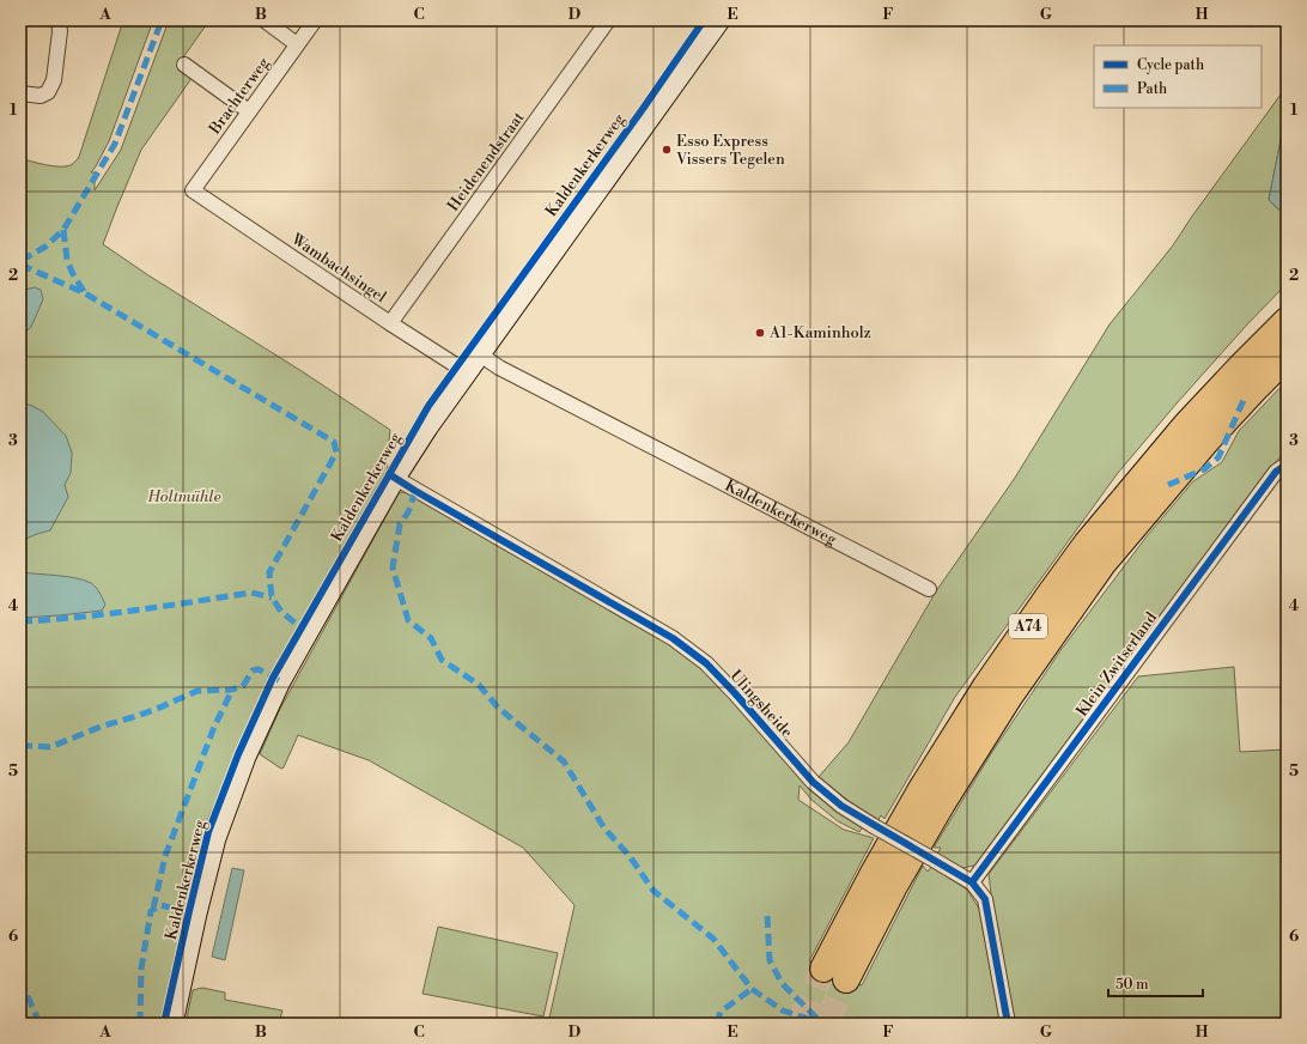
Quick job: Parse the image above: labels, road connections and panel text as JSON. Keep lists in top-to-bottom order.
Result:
{
  "streets": {
    "highway": ["A74"],
    "main road": ["Kaldenkerkerweg"],
    "street": [
      "Brachterweg",
      "Heidenendstraat",
      "Wambachsingel",
      "Klein Zwitserland",
      "Ulingsheide"
    ]
  },
  "crossings": [
    ["Brachterweg", "Wambachsingel"],
    ["Heidenendstraat", "Wambachsingel"],
    ["Kaldenkerkerweg", "Wambachsingel"],
    ["Kaldenkerkerweg", "Ulingsheide"],
    ["Klein Zwitserland", "Ulingsheide"]
  ],
  "parks": ["Holtmühle"],
  "places": ["Esso Express Vissers Tegelen", "A1-Kaminholz"],
  "legend": ["Cycle path", "Path"],
  "scale_bar": "50 m",
  "grid": {
    "columns": [
      "A",
      "B",
      "C",
      "D",
      "E",
      "F",
      "G",
      "H"
    ],
    "rows": [
      "1",
      "2",
      "3",
      "4",
      "5",
      "6"
    ]
  }
}
